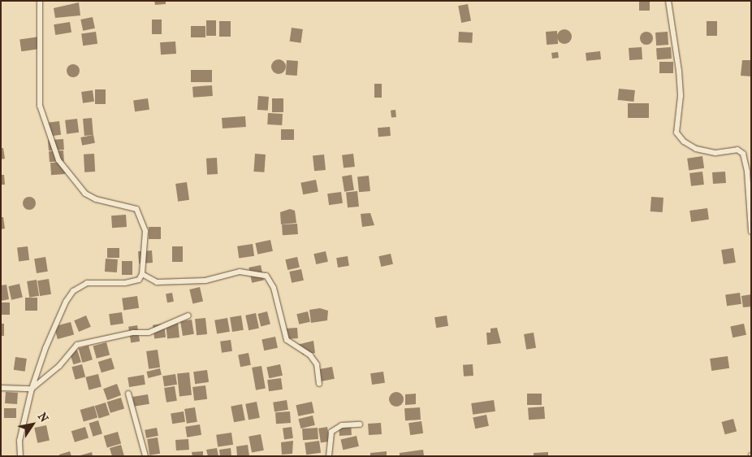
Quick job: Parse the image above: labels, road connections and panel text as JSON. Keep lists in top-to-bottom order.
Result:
{
  "north": "top right"
}
